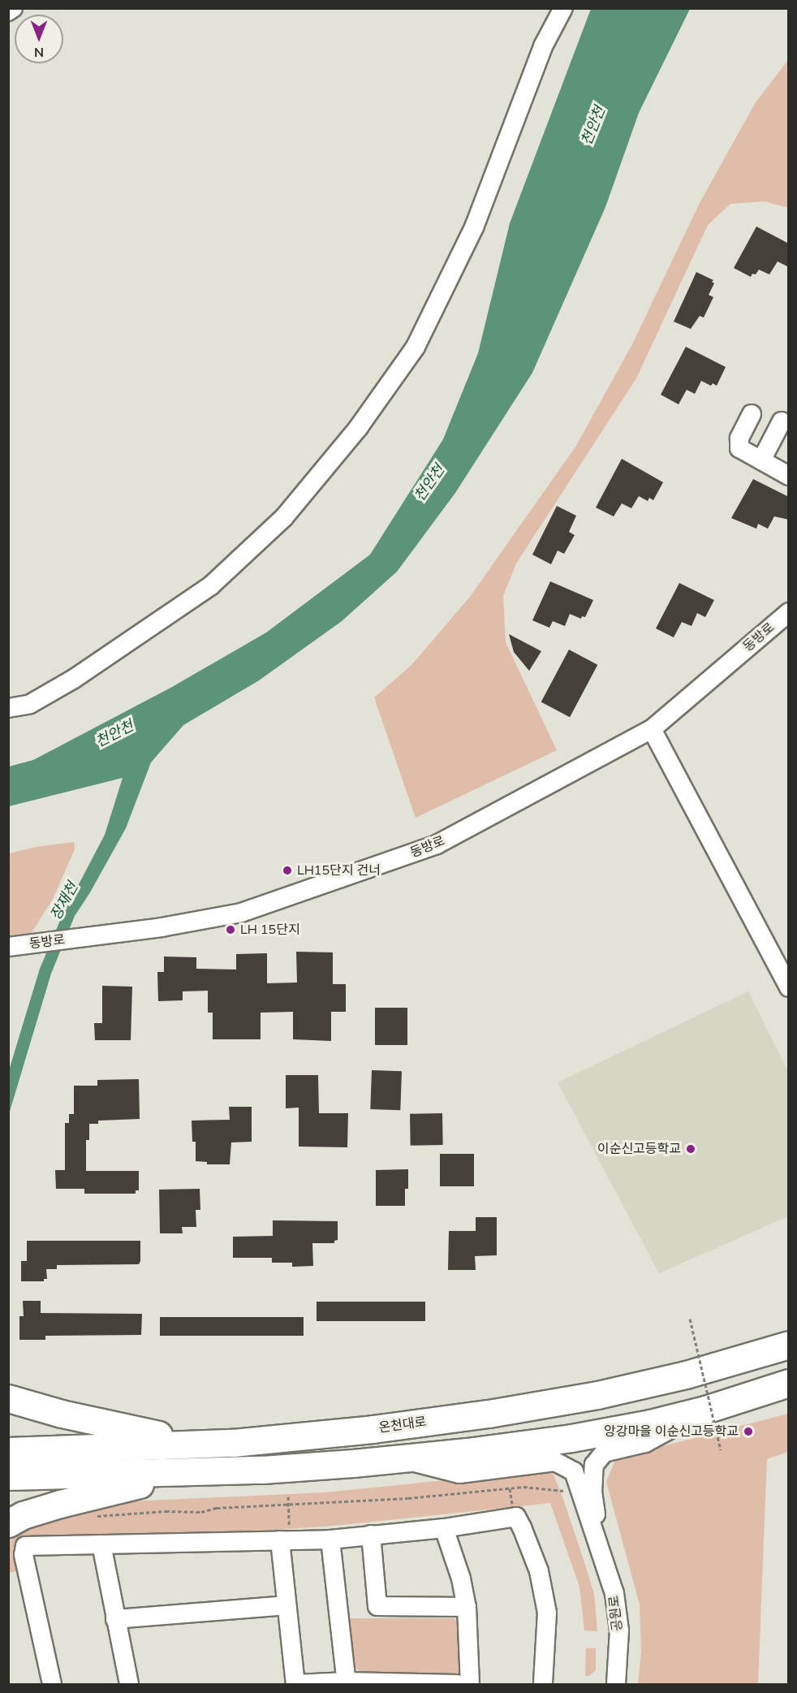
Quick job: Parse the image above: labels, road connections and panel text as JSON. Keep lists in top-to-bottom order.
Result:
{
  "streets": {
    "highway": ["온천대로"],
    "street": ["동방로", "공원로"]
  },
  "water": ["천안천", "장재천"],
  "places": [
    "LH15단지 건너",
    "LH 15단지",
    "이순신고등학교",
    "앙강마을 이순신고등학교"
  ],
  "north": "bottom"
}
